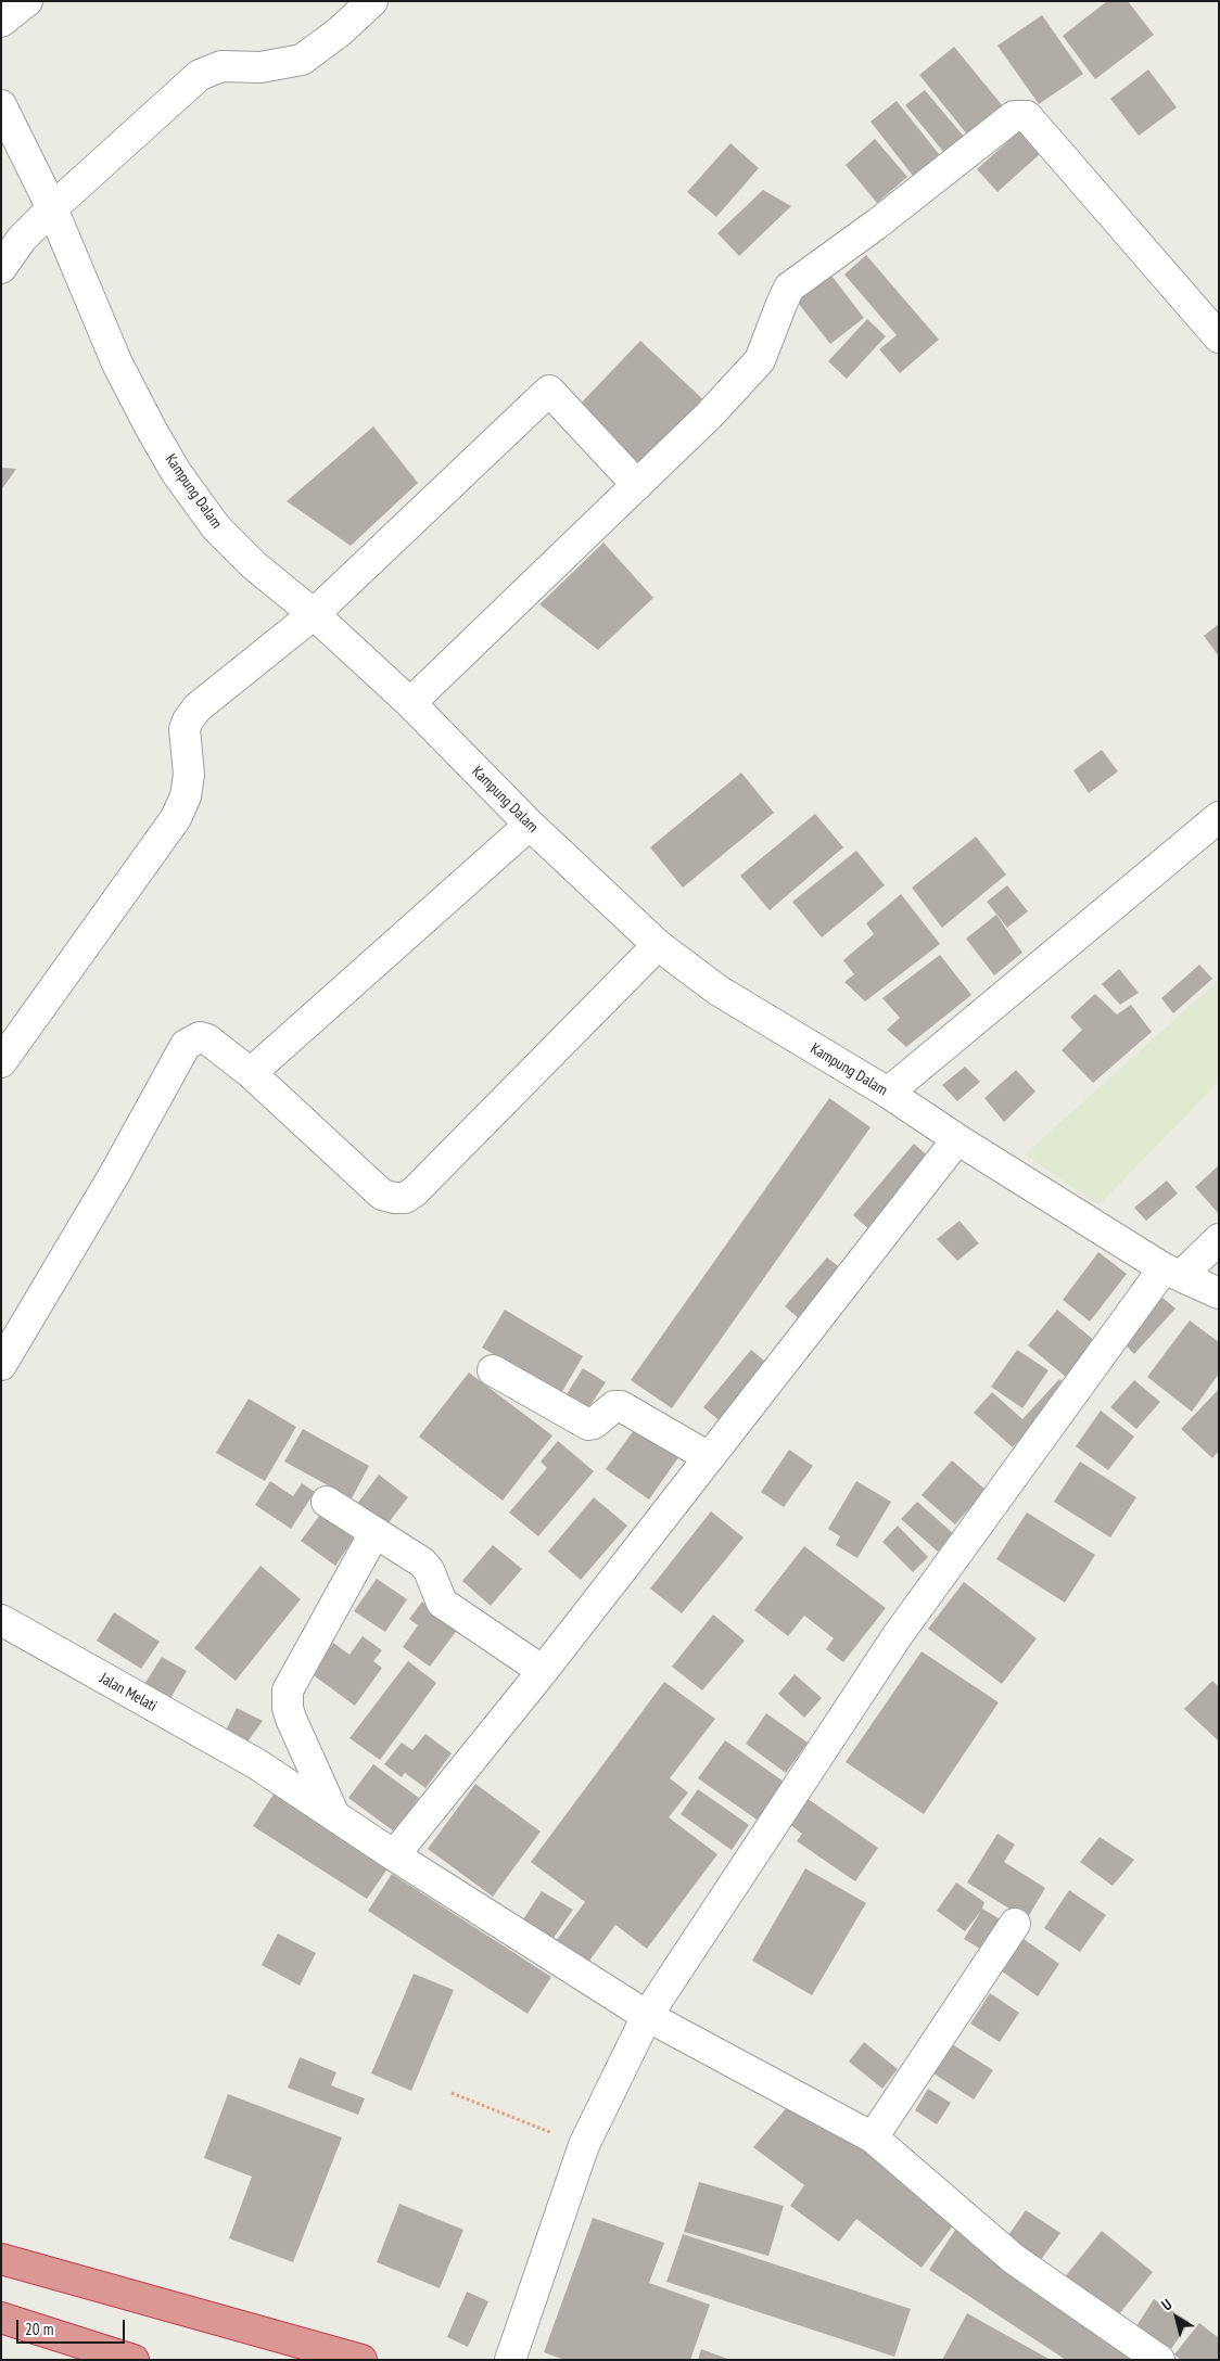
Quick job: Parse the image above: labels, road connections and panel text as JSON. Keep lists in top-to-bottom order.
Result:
{
  "streets": {
    "street": ["Kampung Dalam", "Jalan Melati"]
  },
  "scale_bar": "20 m",
  "north": "top left"
}
